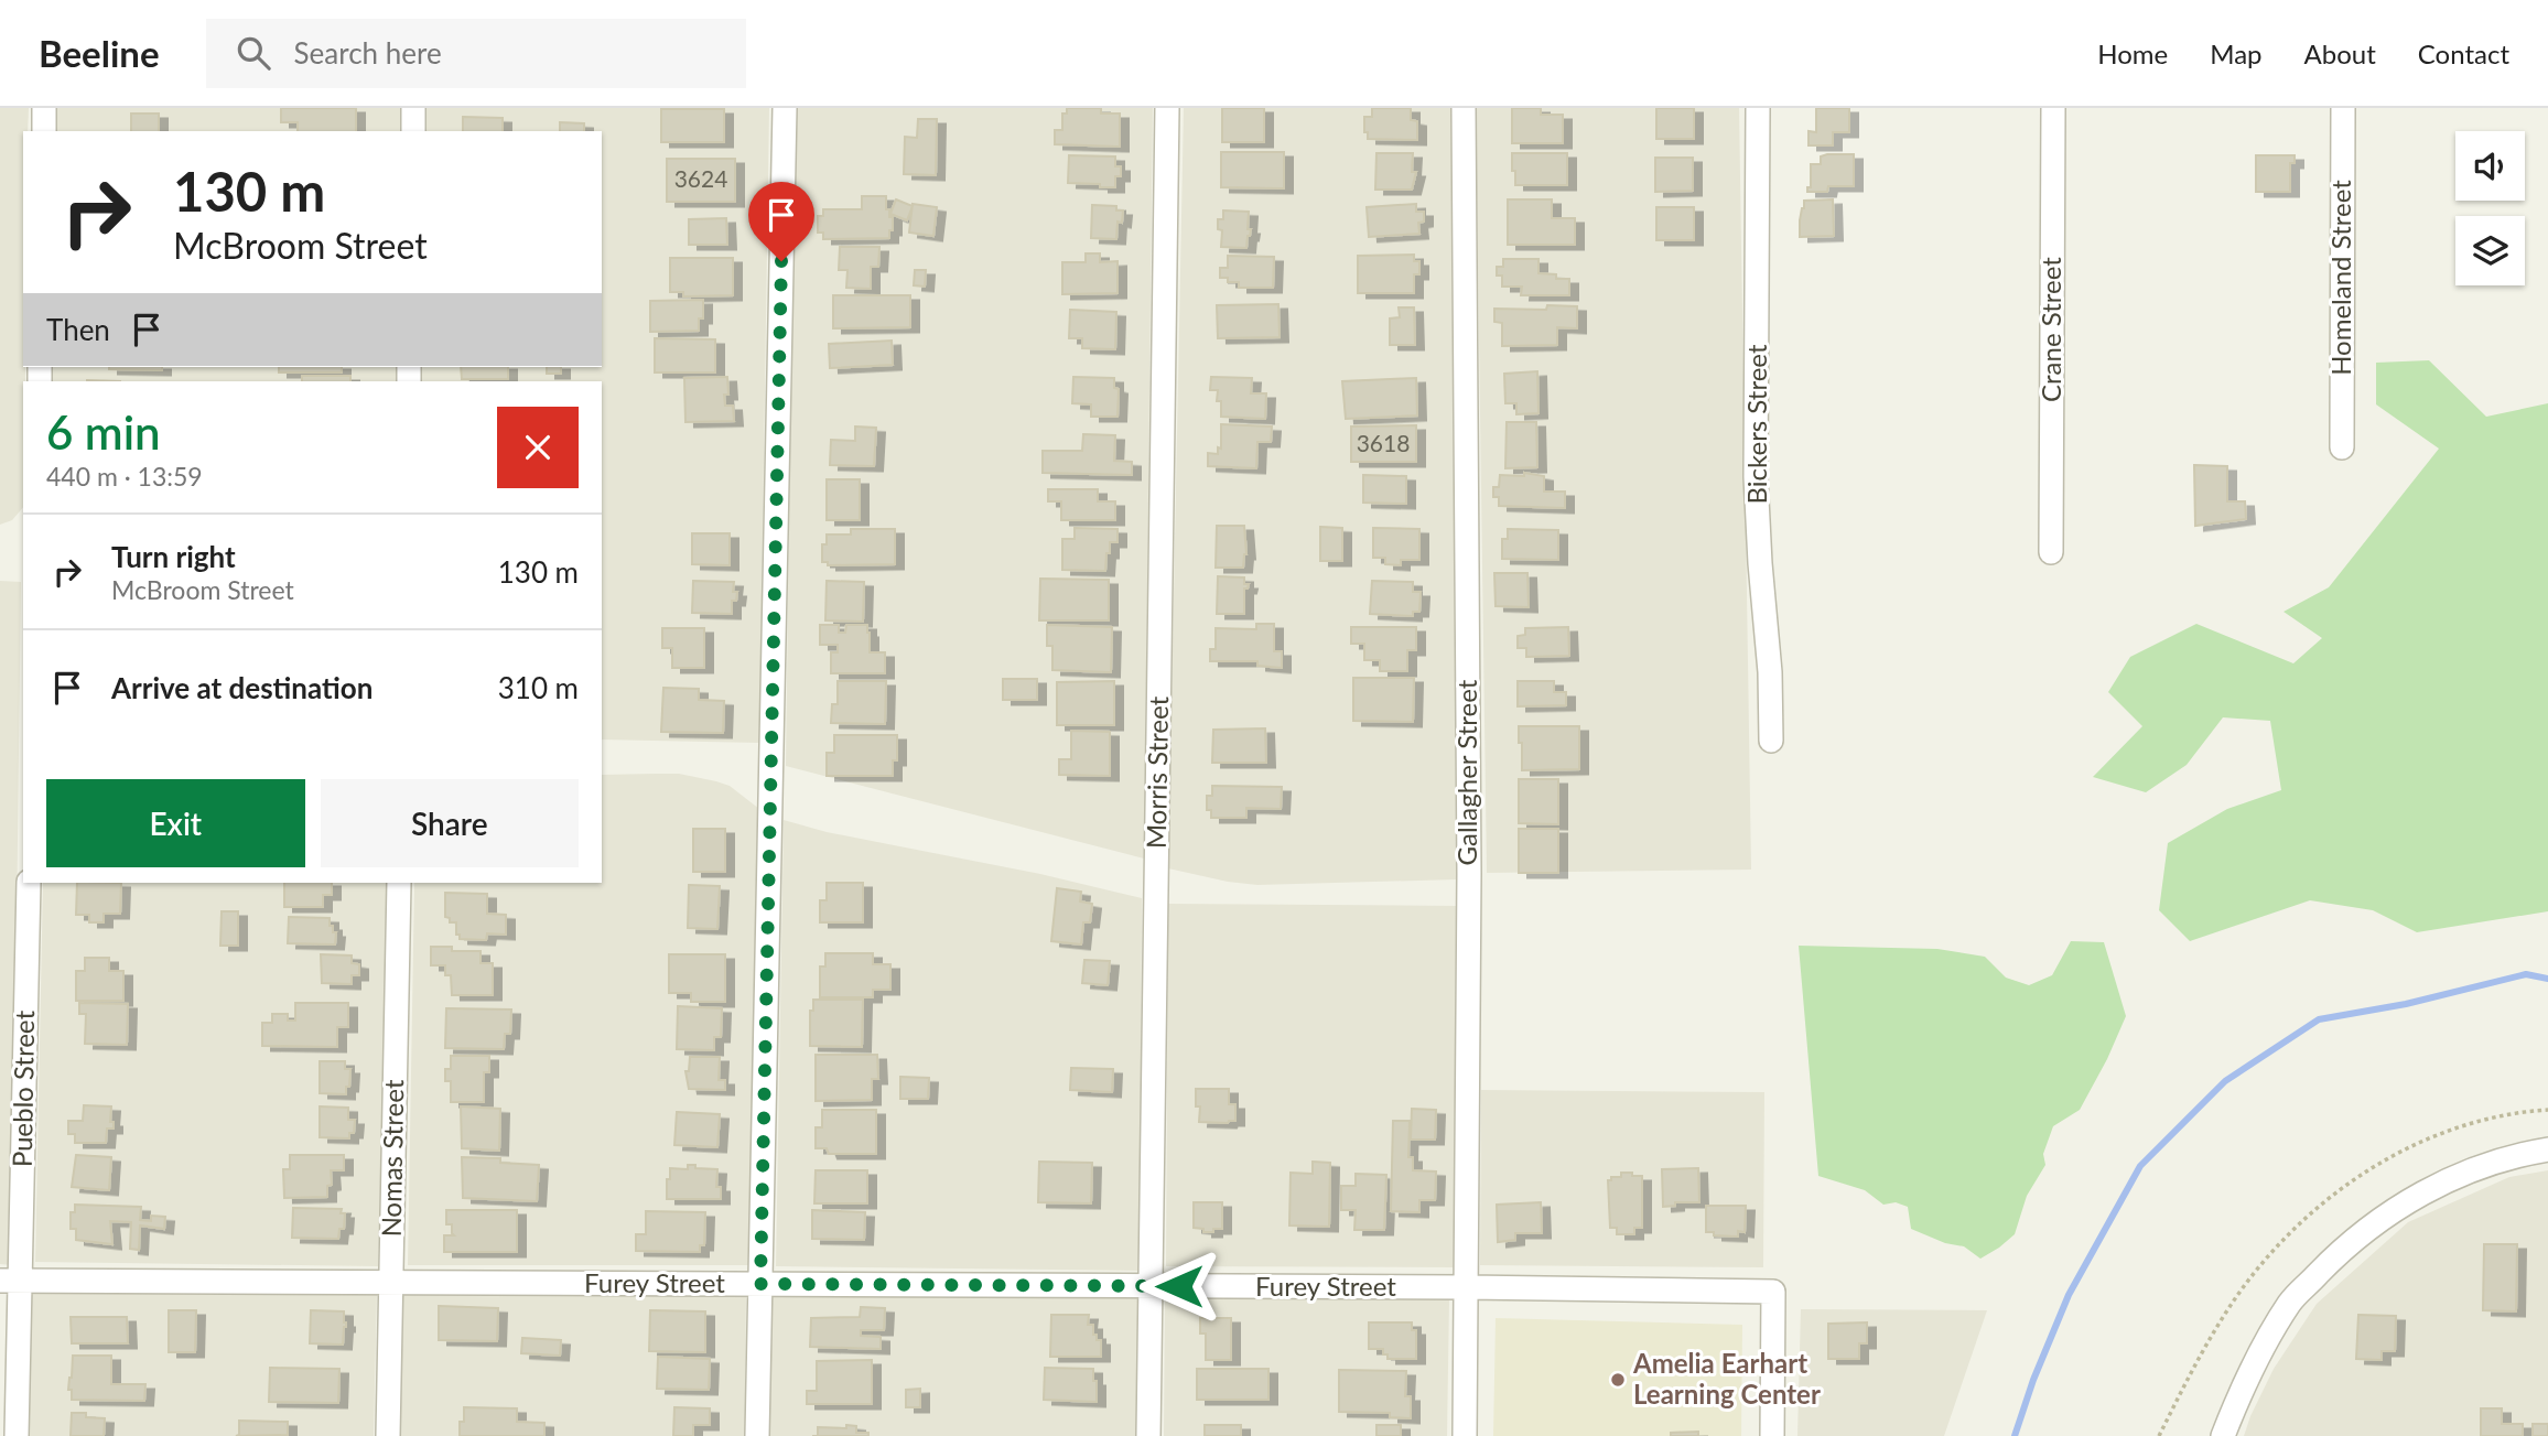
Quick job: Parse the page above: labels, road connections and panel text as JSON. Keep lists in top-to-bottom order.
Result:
{
  "streets": {
    "street": [
      "Homeland Street",
      "Crane Street",
      "Bickers Street",
      "Morris Street",
      "Gallagher Street",
      "Pueblo Street",
      "Nomas Street",
      "Furey Street"
    ]
  },
  "crossings": [
    ["Morris Street", "Furey Street"],
    ["Gallagher Street", "Furey Street"],
    ["Pueblo Street", "Furey Street"],
    ["Nomas Street", "Furey Street"]
  ],
  "places": ["Amelia Earhart Learning Center"],
  "house_numbers": ["3624", "3618"],
  "page": {
    "header": "Beeline",
    "search": "Search here",
    "nav": [
      "Home",
      "Map",
      "About",
      "Contact"
    ],
    "turn": ["130 m", "McBroom Street"],
    "then": "Then",
    "heading": ["6 min", "440 m · 13:59"],
    "list": [
      {
        "name": "Turn right",
        "note": "McBroom Street",
        "value": "130 m"
      },
      {
        "name": "Arrive at destination",
        "value": "310 m"
      }
    ],
    "buttons": ["Exit", "Share"]
  }
}
